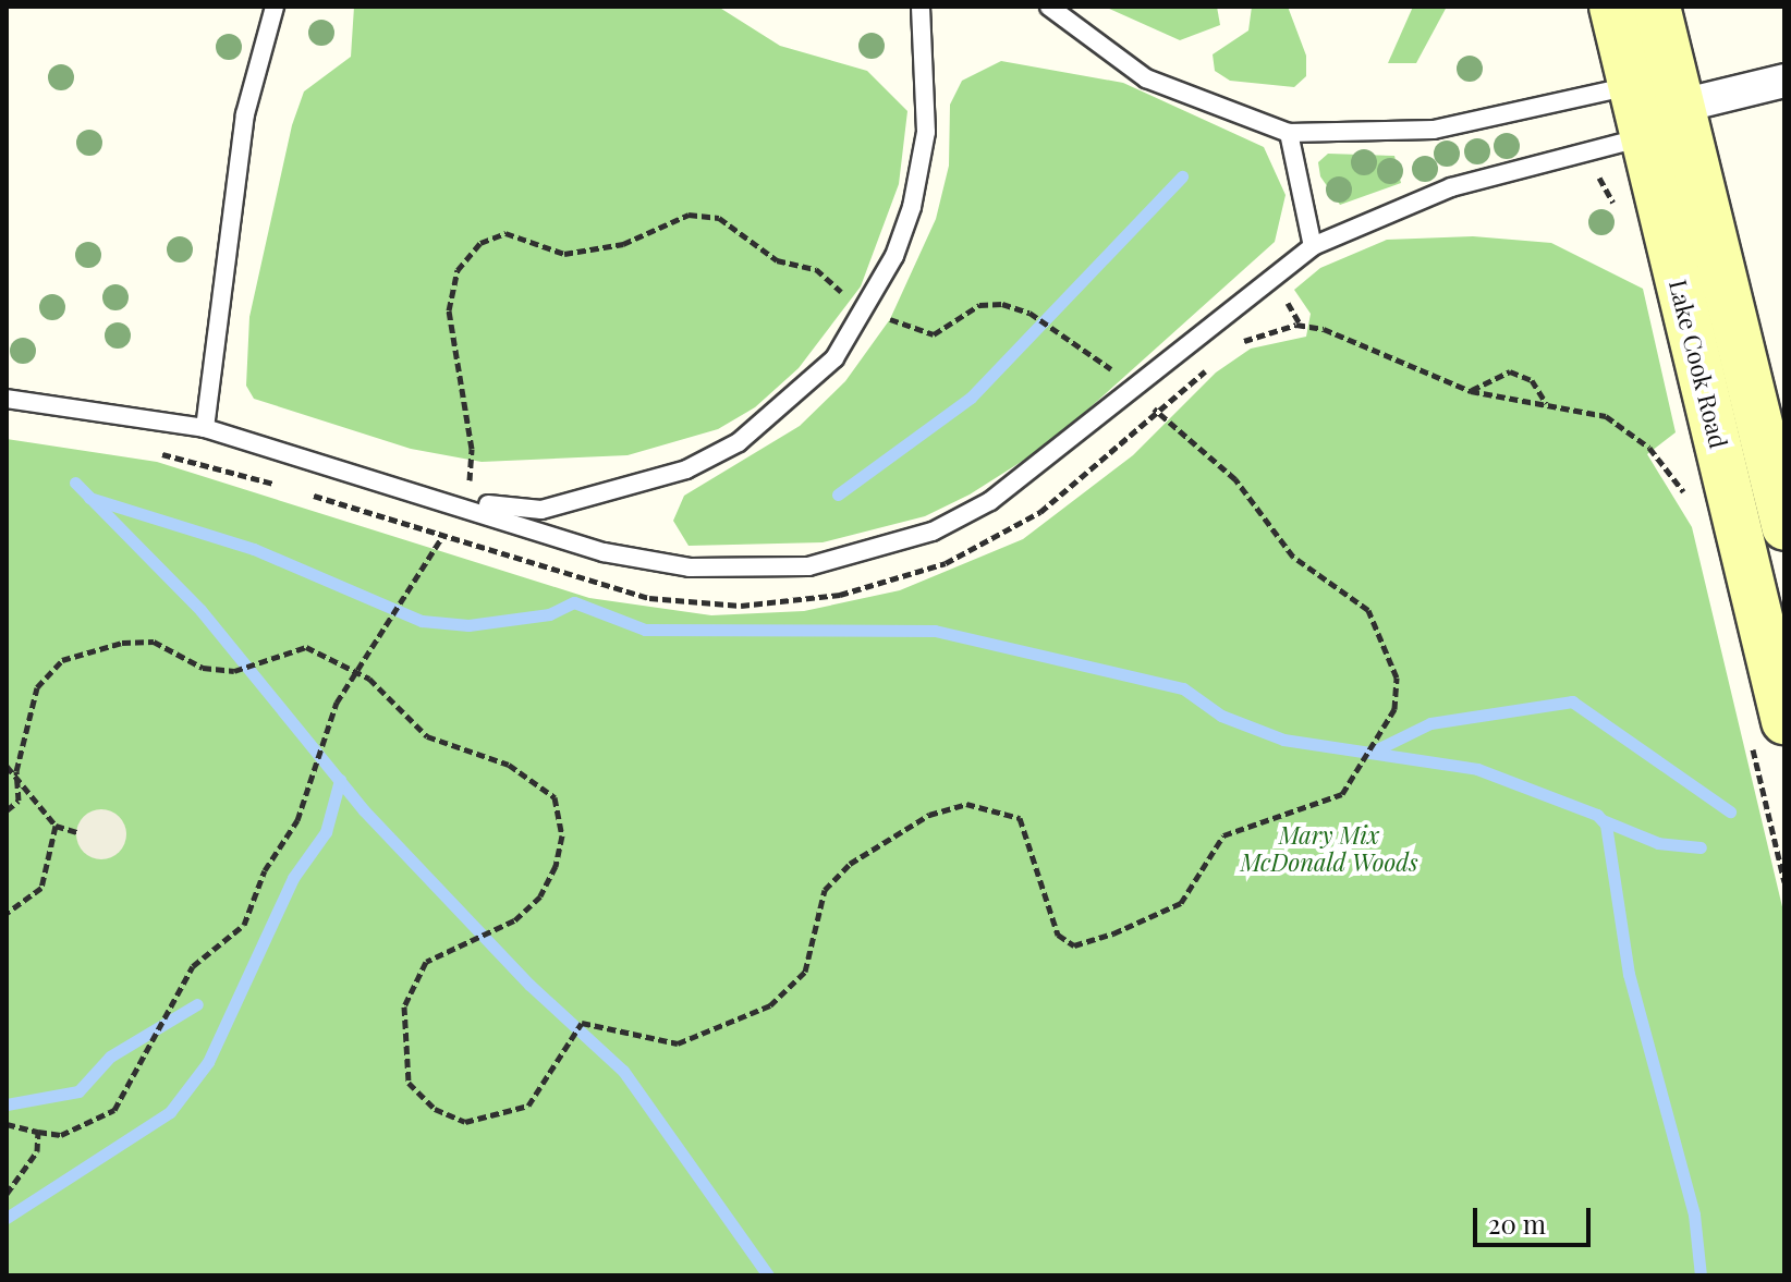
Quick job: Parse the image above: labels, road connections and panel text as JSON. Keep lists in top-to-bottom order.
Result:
{
  "streets": {
    "main road": ["Lake Cook Road"]
  },
  "parks": ["Mary Mix McDonald Woods"],
  "scale_bar": "20 m"
}
